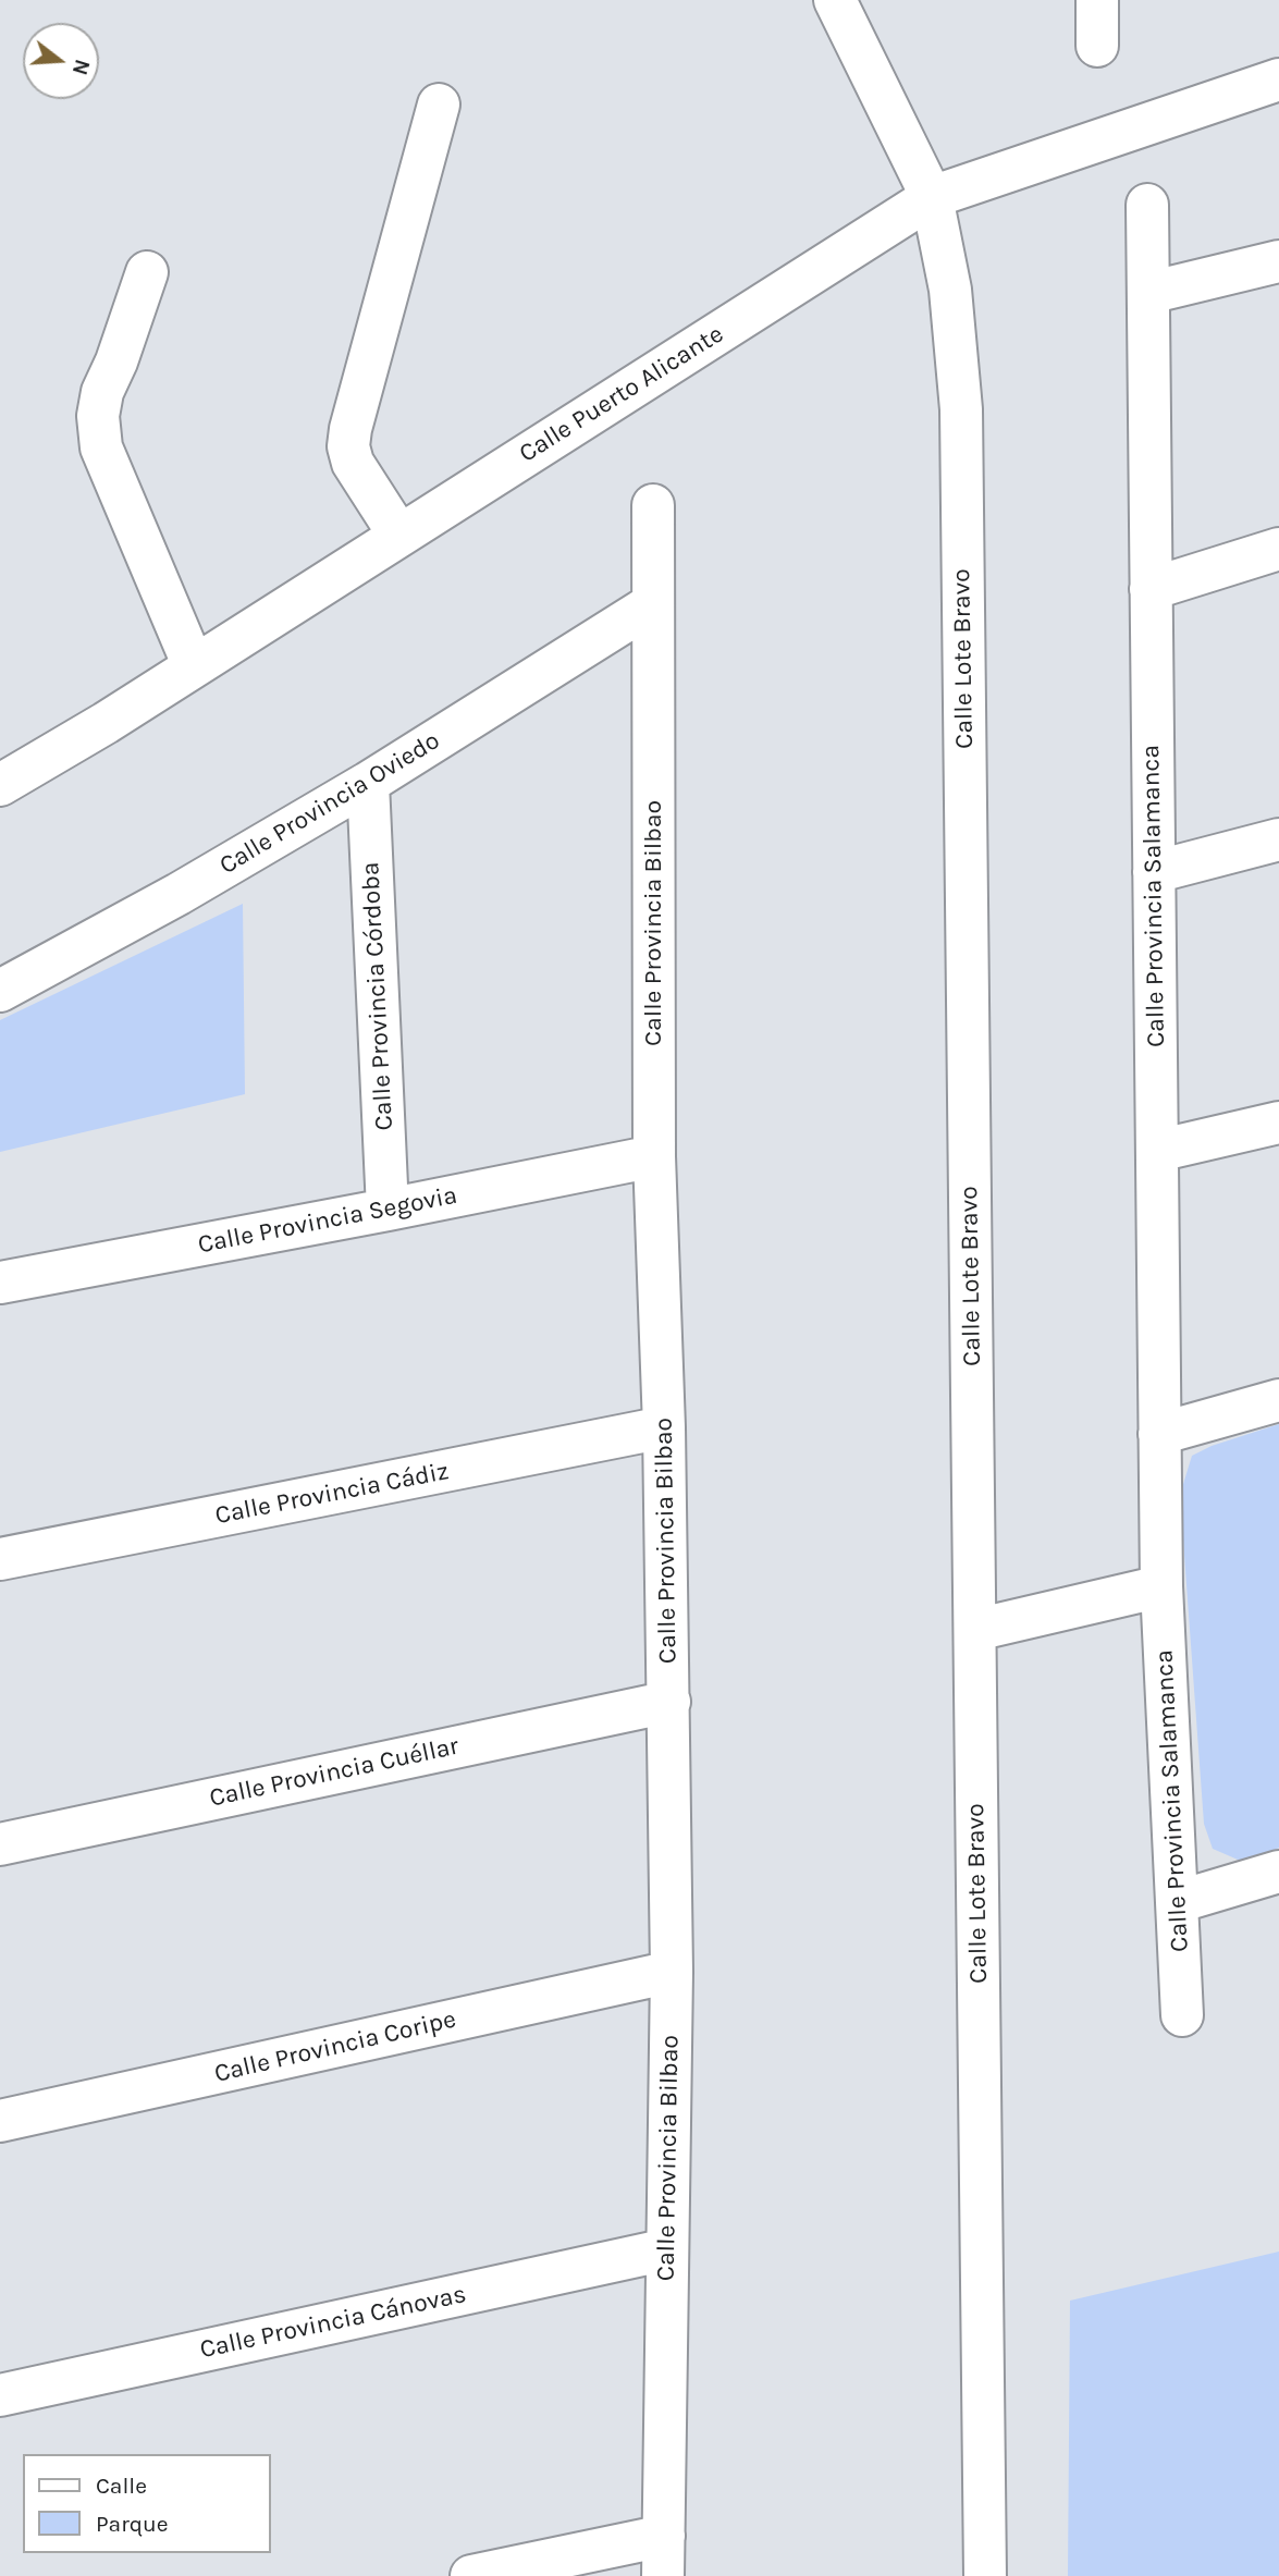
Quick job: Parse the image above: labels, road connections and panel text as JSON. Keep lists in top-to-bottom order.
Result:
{
  "streets": {
    "street": [
      "Calle Puerto Alicante",
      "Calle Lote Bravo",
      "Calle Provincia Oviedo",
      "Calle Provincia Salamanca",
      "Calle Provincia Bilbao",
      "Calle Provincia Córdoba",
      "Calle Provincia Segovia",
      "Calle Provincia Cádiz",
      "Calle Provincia Cuéllar",
      "Calle Provincia Coripe",
      "Calle Provincia Cánovas"
    ]
  },
  "crossings": [
    ["Calle Puerto Alicante", "Calle Lote Bravo"],
    ["Calle Provincia Oviedo", "Calle Provincia Bilbao"],
    ["Calle Provincia Oviedo", "Calle Provincia Córdoba"],
    ["Calle Provincia Bilbao", "Calle Provincia Segovia"],
    ["Calle Provincia Bilbao", "Calle Provincia Cádiz"],
    ["Calle Provincia Bilbao", "Calle Provincia Cuéllar"],
    ["Calle Provincia Bilbao", "Calle Provincia Coripe"],
    ["Calle Provincia Bilbao", "Calle Provincia Cánovas"],
    ["Calle Provincia Córdoba", "Calle Provincia Segovia"]
  ],
  "legend": ["Calle", "Parque"],
  "north": "right"
}
